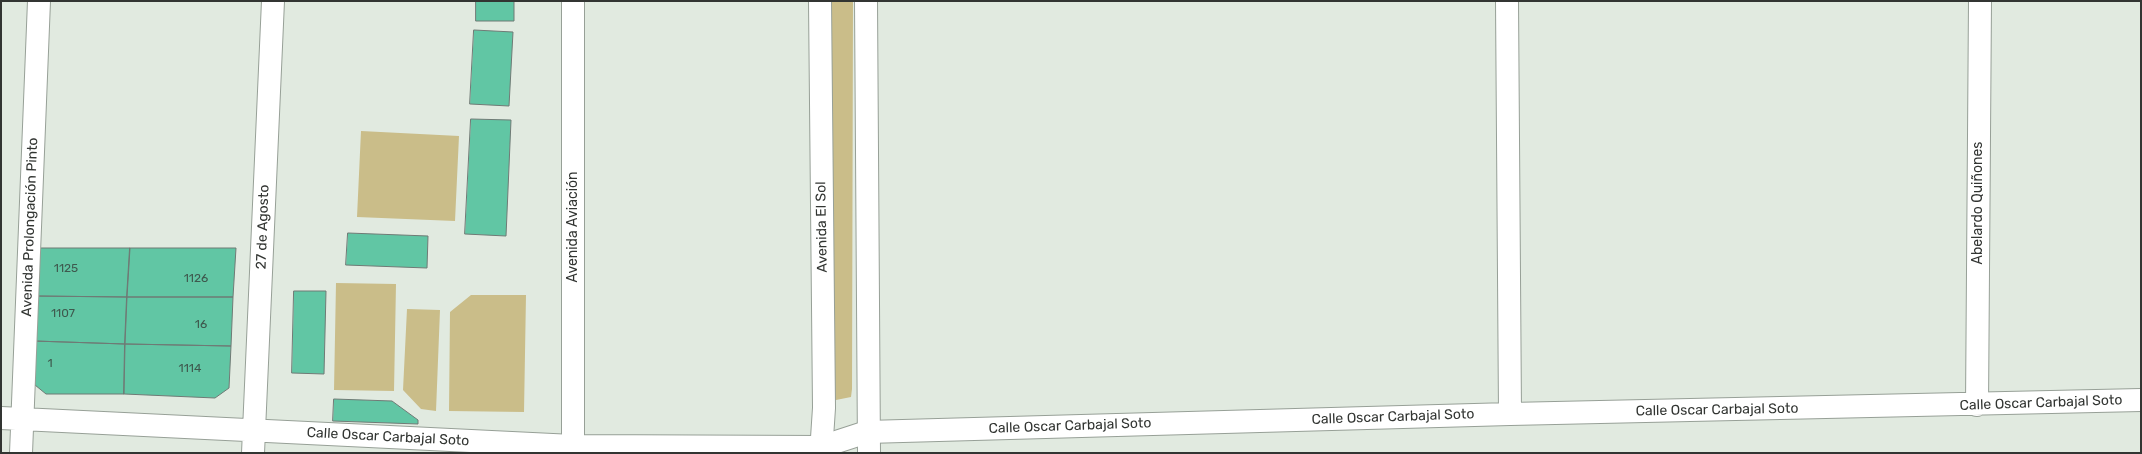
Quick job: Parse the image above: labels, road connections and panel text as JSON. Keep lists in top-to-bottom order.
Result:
{
  "streets": {
    "street": [
      "Abelardo Quiñones",
      "Avenida Prolongación Pinto",
      "27 de Agosto",
      "Avenida Aviación",
      "Avenida El Sol",
      "Calle Oscar Carbajal Soto"
    ]
  },
  "crossings": [
    ["Abelardo Quiñones", "Calle Oscar Carbajal Soto"],
    ["Avenida Prolongación Pinto", "Calle Oscar Carbajal Soto"],
    ["27 de Agosto", "Calle Oscar Carbajal Soto"],
    ["Avenida Aviación", "Calle Oscar Carbajal Soto"],
    ["Avenida El Sol", "Calle Oscar Carbajal Soto"]
  ],
  "house_numbers": [
    "1125",
    "1126",
    "1107",
    "16",
    "1",
    "1114"
  ]
}
